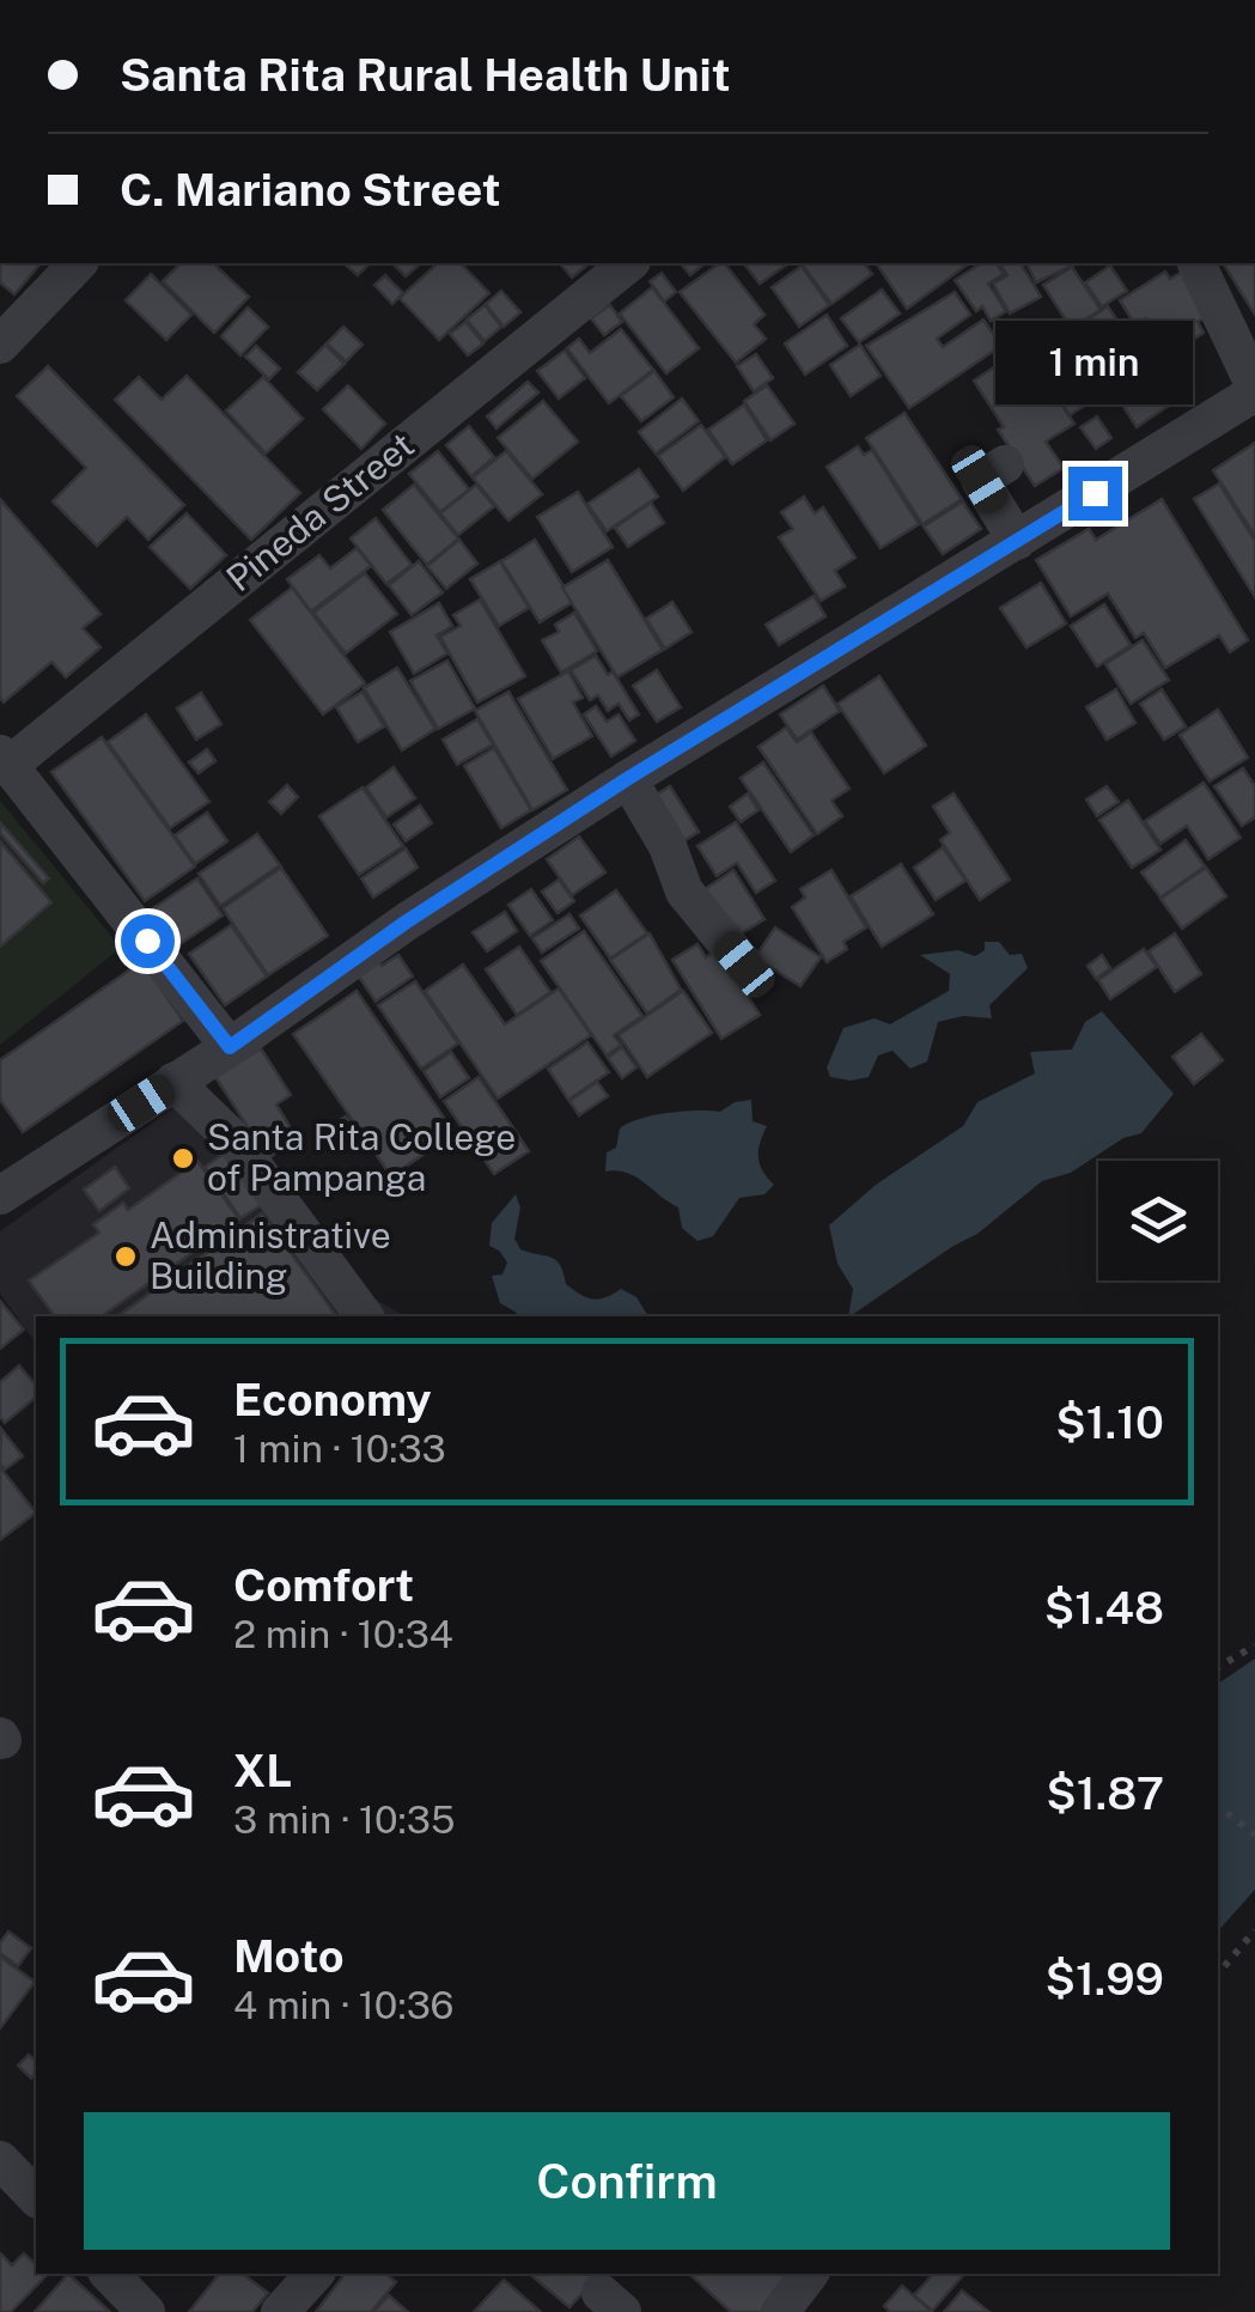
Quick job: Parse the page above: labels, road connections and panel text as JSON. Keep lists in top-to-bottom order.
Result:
{
  "streets": {
    "street": ["Pineda Street"]
  },
  "places": ["Santa Rita College of Pampanga", "Administrative Building"],
  "page": {
    "banner": ["Santa Rita Rural Health Unit", "C. Mariano Street"],
    "bubble": "1 min",
    "list": [
      {
        "name": "Economy",
        "note": "1 min · 10:33",
        "value": "$1.10"
      },
      {
        "name": "Comfort",
        "note": "2 min · 10:34",
        "value": "$1.48"
      },
      {
        "name": "XL",
        "note": "3 min · 10:35",
        "value": "$1.87"
      },
      {
        "name": "Moto",
        "note": "4 min · 10:36",
        "value": "$1.99"
      }
    ],
    "buttons": "Confirm"
  }
}
